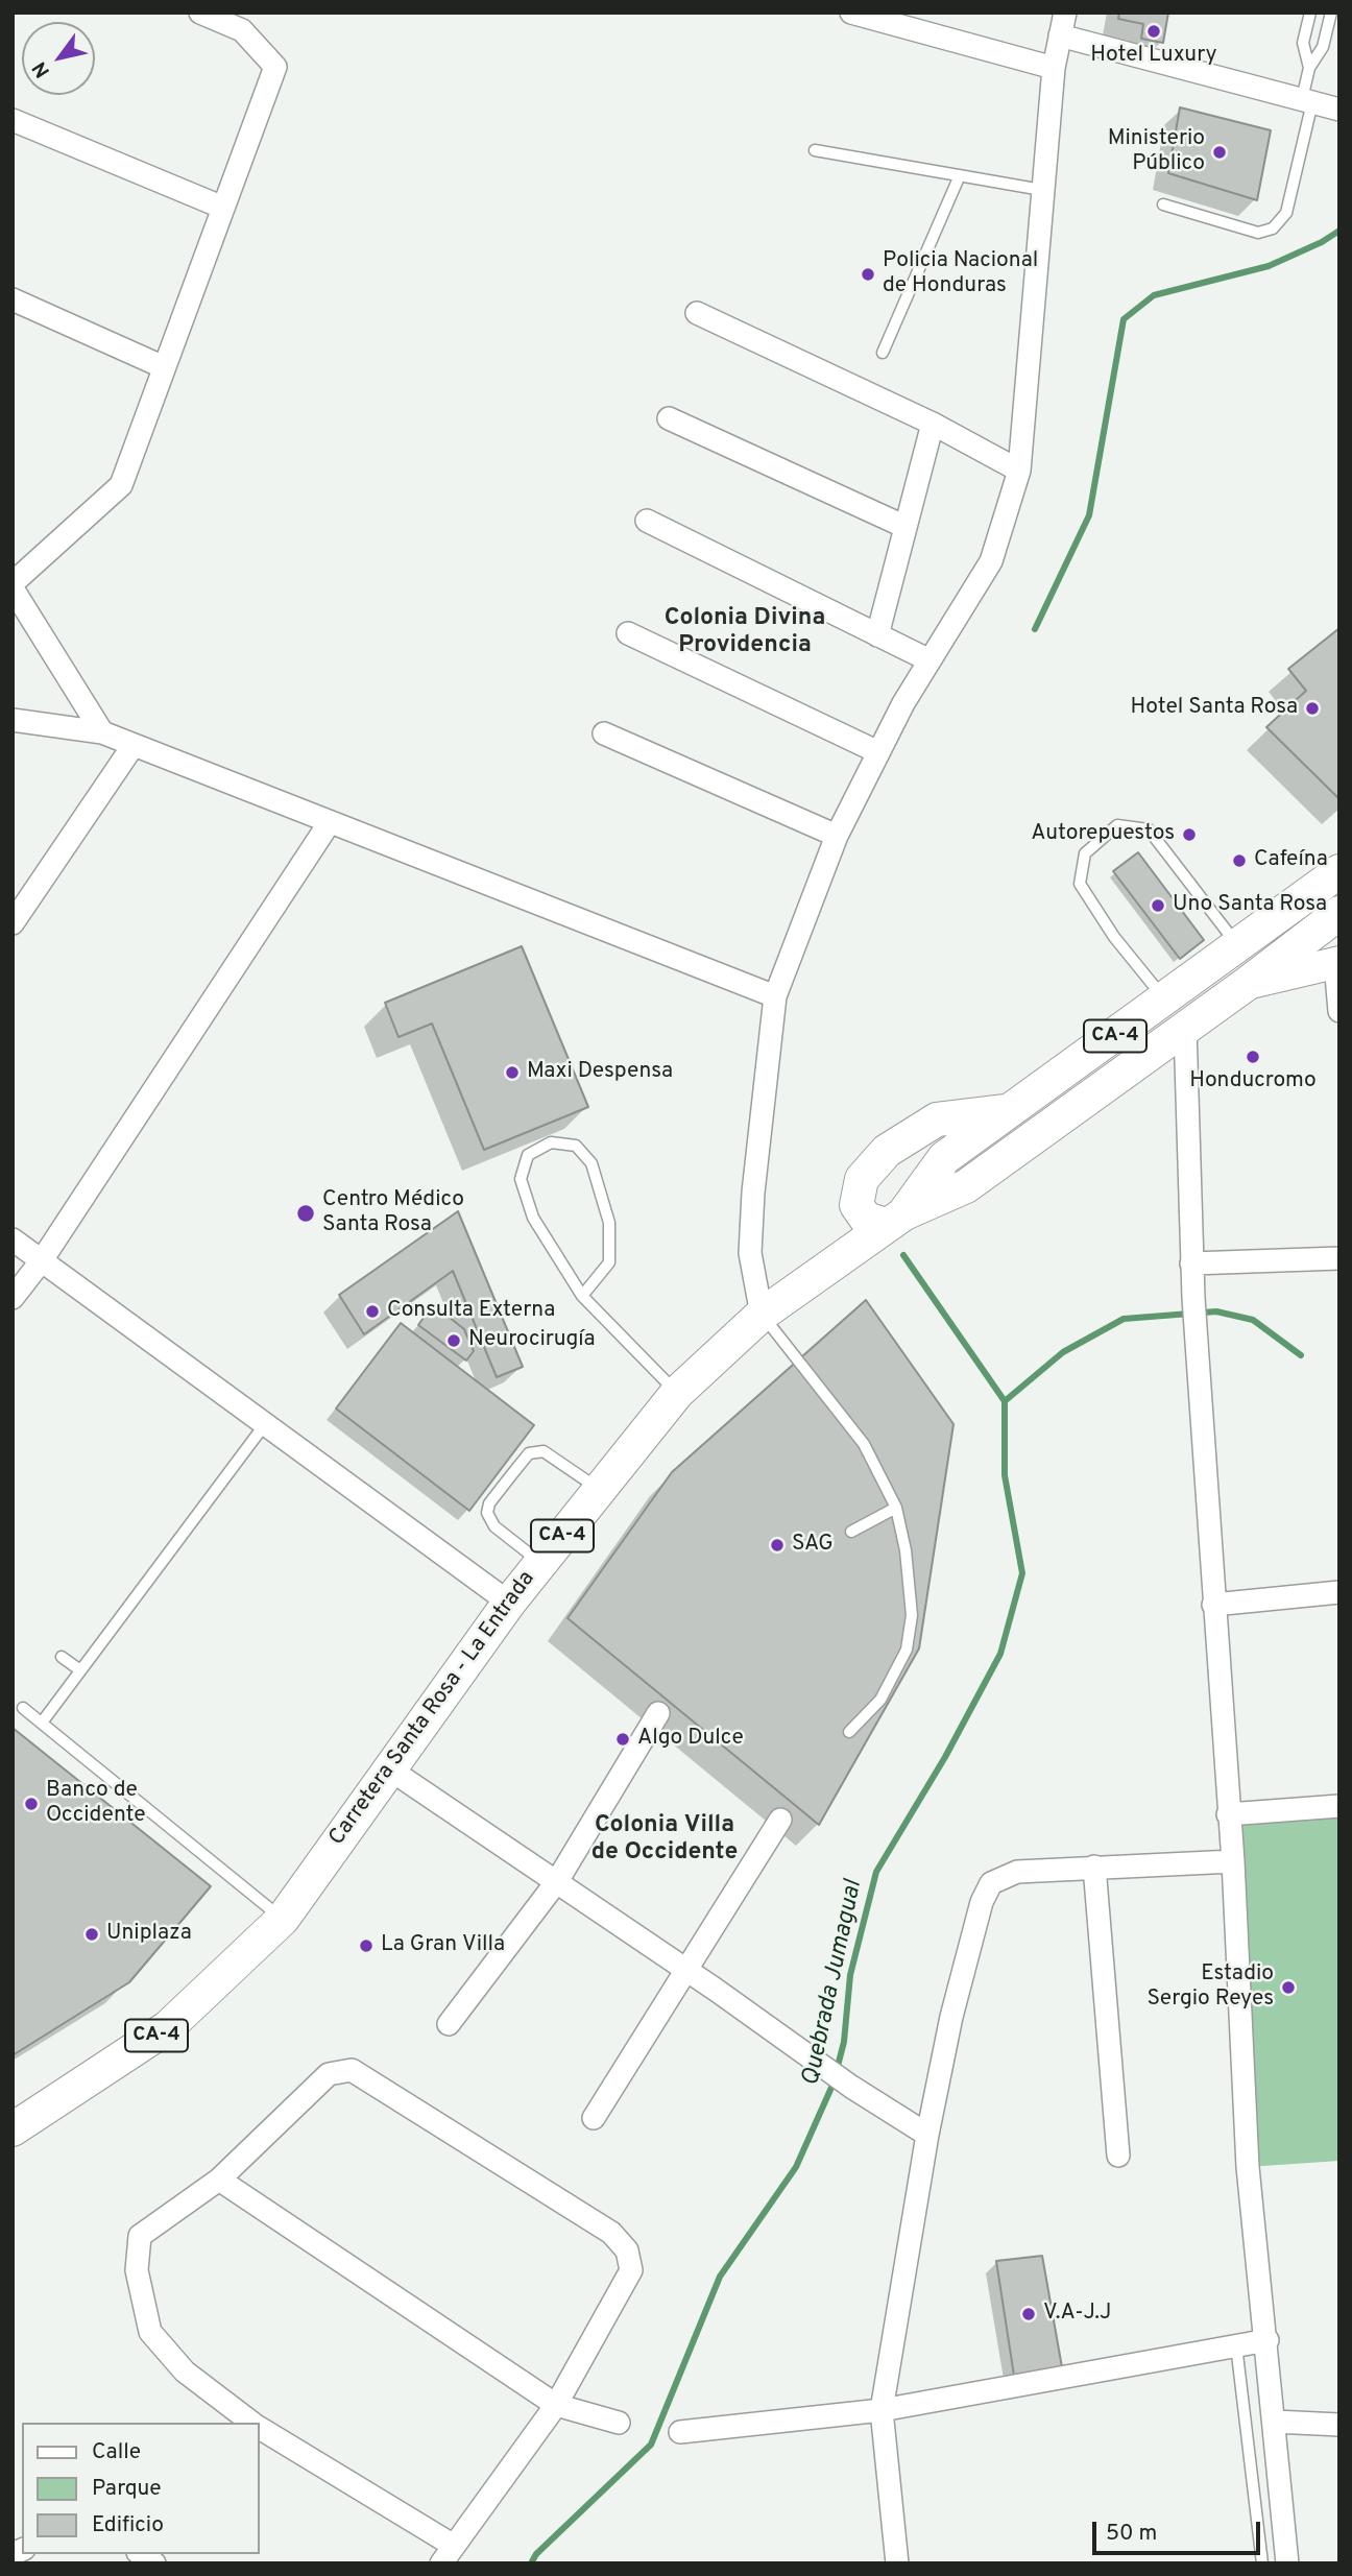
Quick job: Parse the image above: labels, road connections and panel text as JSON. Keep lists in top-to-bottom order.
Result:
{
  "streets": {
    "main road": ["CA-4", "Carretera Santa Rosa - La Entrada"]
  },
  "crossings": [
    ["CA-4", "Carretera Santa Rosa - La Entrada"]
  ],
  "districts": ["Colonia Divina Providencia", "Colonia Villa de Occidente"],
  "water": ["Quebrada Jumagual"],
  "places": [
    "Hotel Luxury",
    "Ministerio Público",
    "Policia Nacional de Honduras",
    "Hotel Santa Rosa",
    "Autorepuestos",
    "Cafeína",
    "Uno Santa Rosa",
    "Honducromo",
    "Maxi Despensa",
    "Centro Médico Santa Rosa",
    "Consulta Externa",
    "Neurocirugía",
    "SAG",
    "Algo Dulce",
    "Banco de Occidente",
    "Uniplaza",
    "La Gran Villa",
    "Estadio Sergio Reyes",
    "V.A-J.J"
  ],
  "legend": ["Calle", "Parque", "Edificio"],
  "scale_bar": "50 m",
  "north": "bottom left"
}
